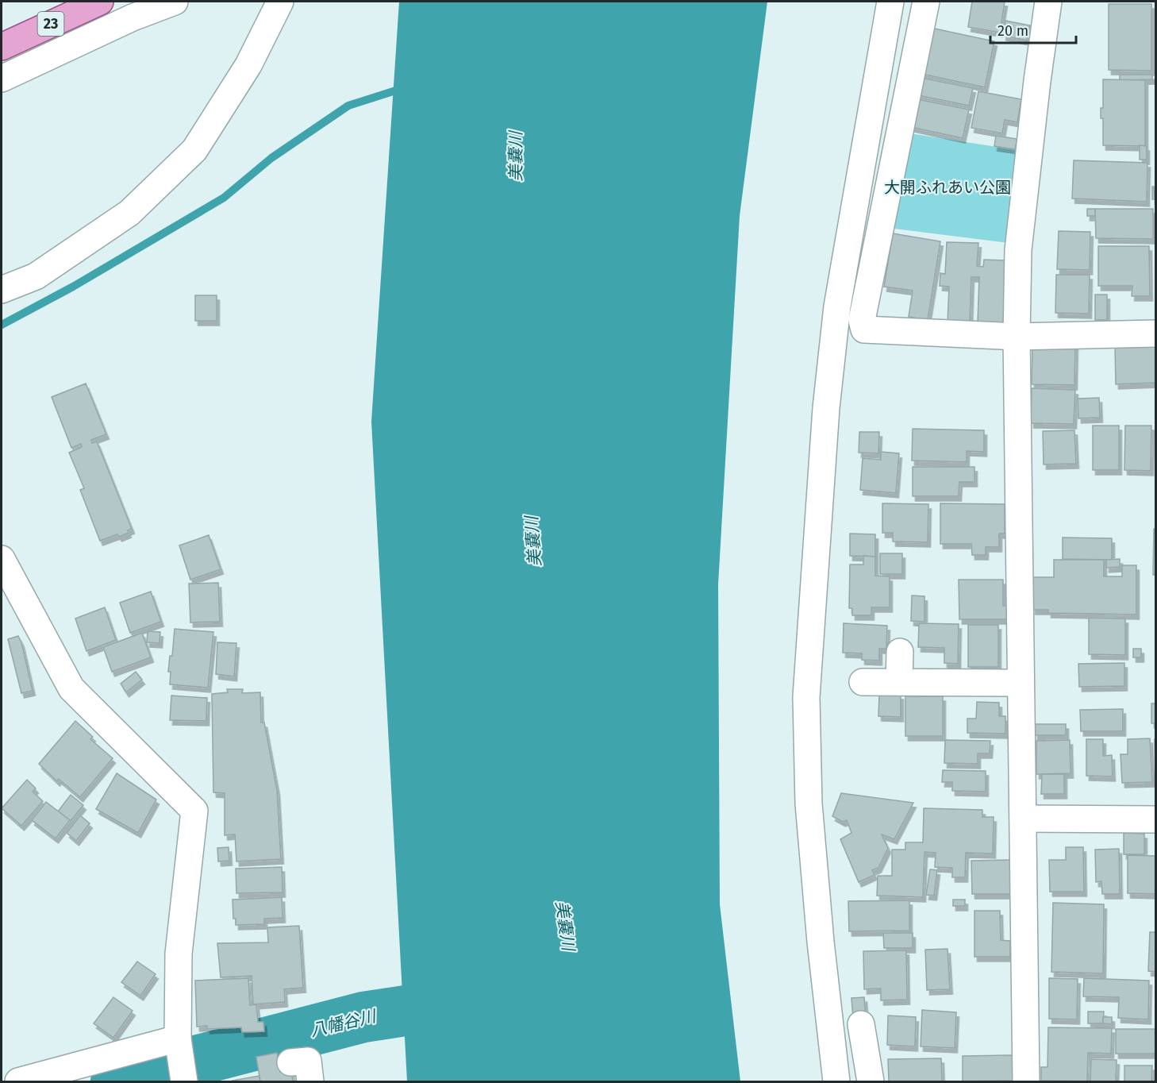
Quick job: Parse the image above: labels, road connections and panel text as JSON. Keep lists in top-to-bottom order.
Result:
{
  "streets": {
    "main road": ["23"]
  },
  "water": ["美嚢川", "八幡谷川"],
  "parks": ["大開ふれあい公園"],
  "scale_bar": "20 m"
}
